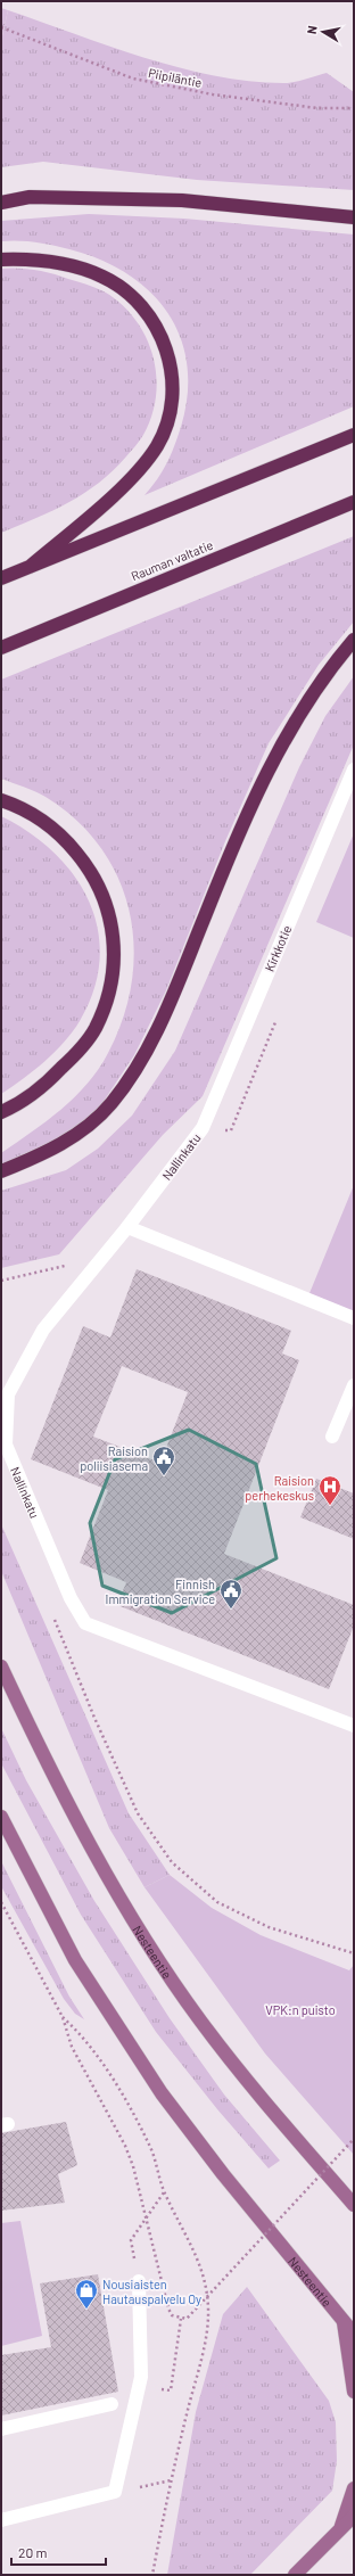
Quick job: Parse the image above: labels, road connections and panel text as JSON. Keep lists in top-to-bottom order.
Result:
{
  "streets": {
    "highway": ["Rauman valtatie"],
    "main road": ["Nesteentie"],
    "street": ["Kirkkotie", "Nallinkatu"],
    "path": ["Piipiläntie"]
  },
  "crossings": [
    ["Kirkkotie", "Nallinkatu"]
  ],
  "parks": ["VPK:n puisto"],
  "places": {
    "public building": ["Raision poliisiasema", "Finnish Immigration Service"],
    "hospital": ["Raision perhekeskus"],
    "shop": ["Nousiaisten Hautauspalvelu Oy"]
  },
  "scale_bar": "20 m",
  "north": "left"
}
